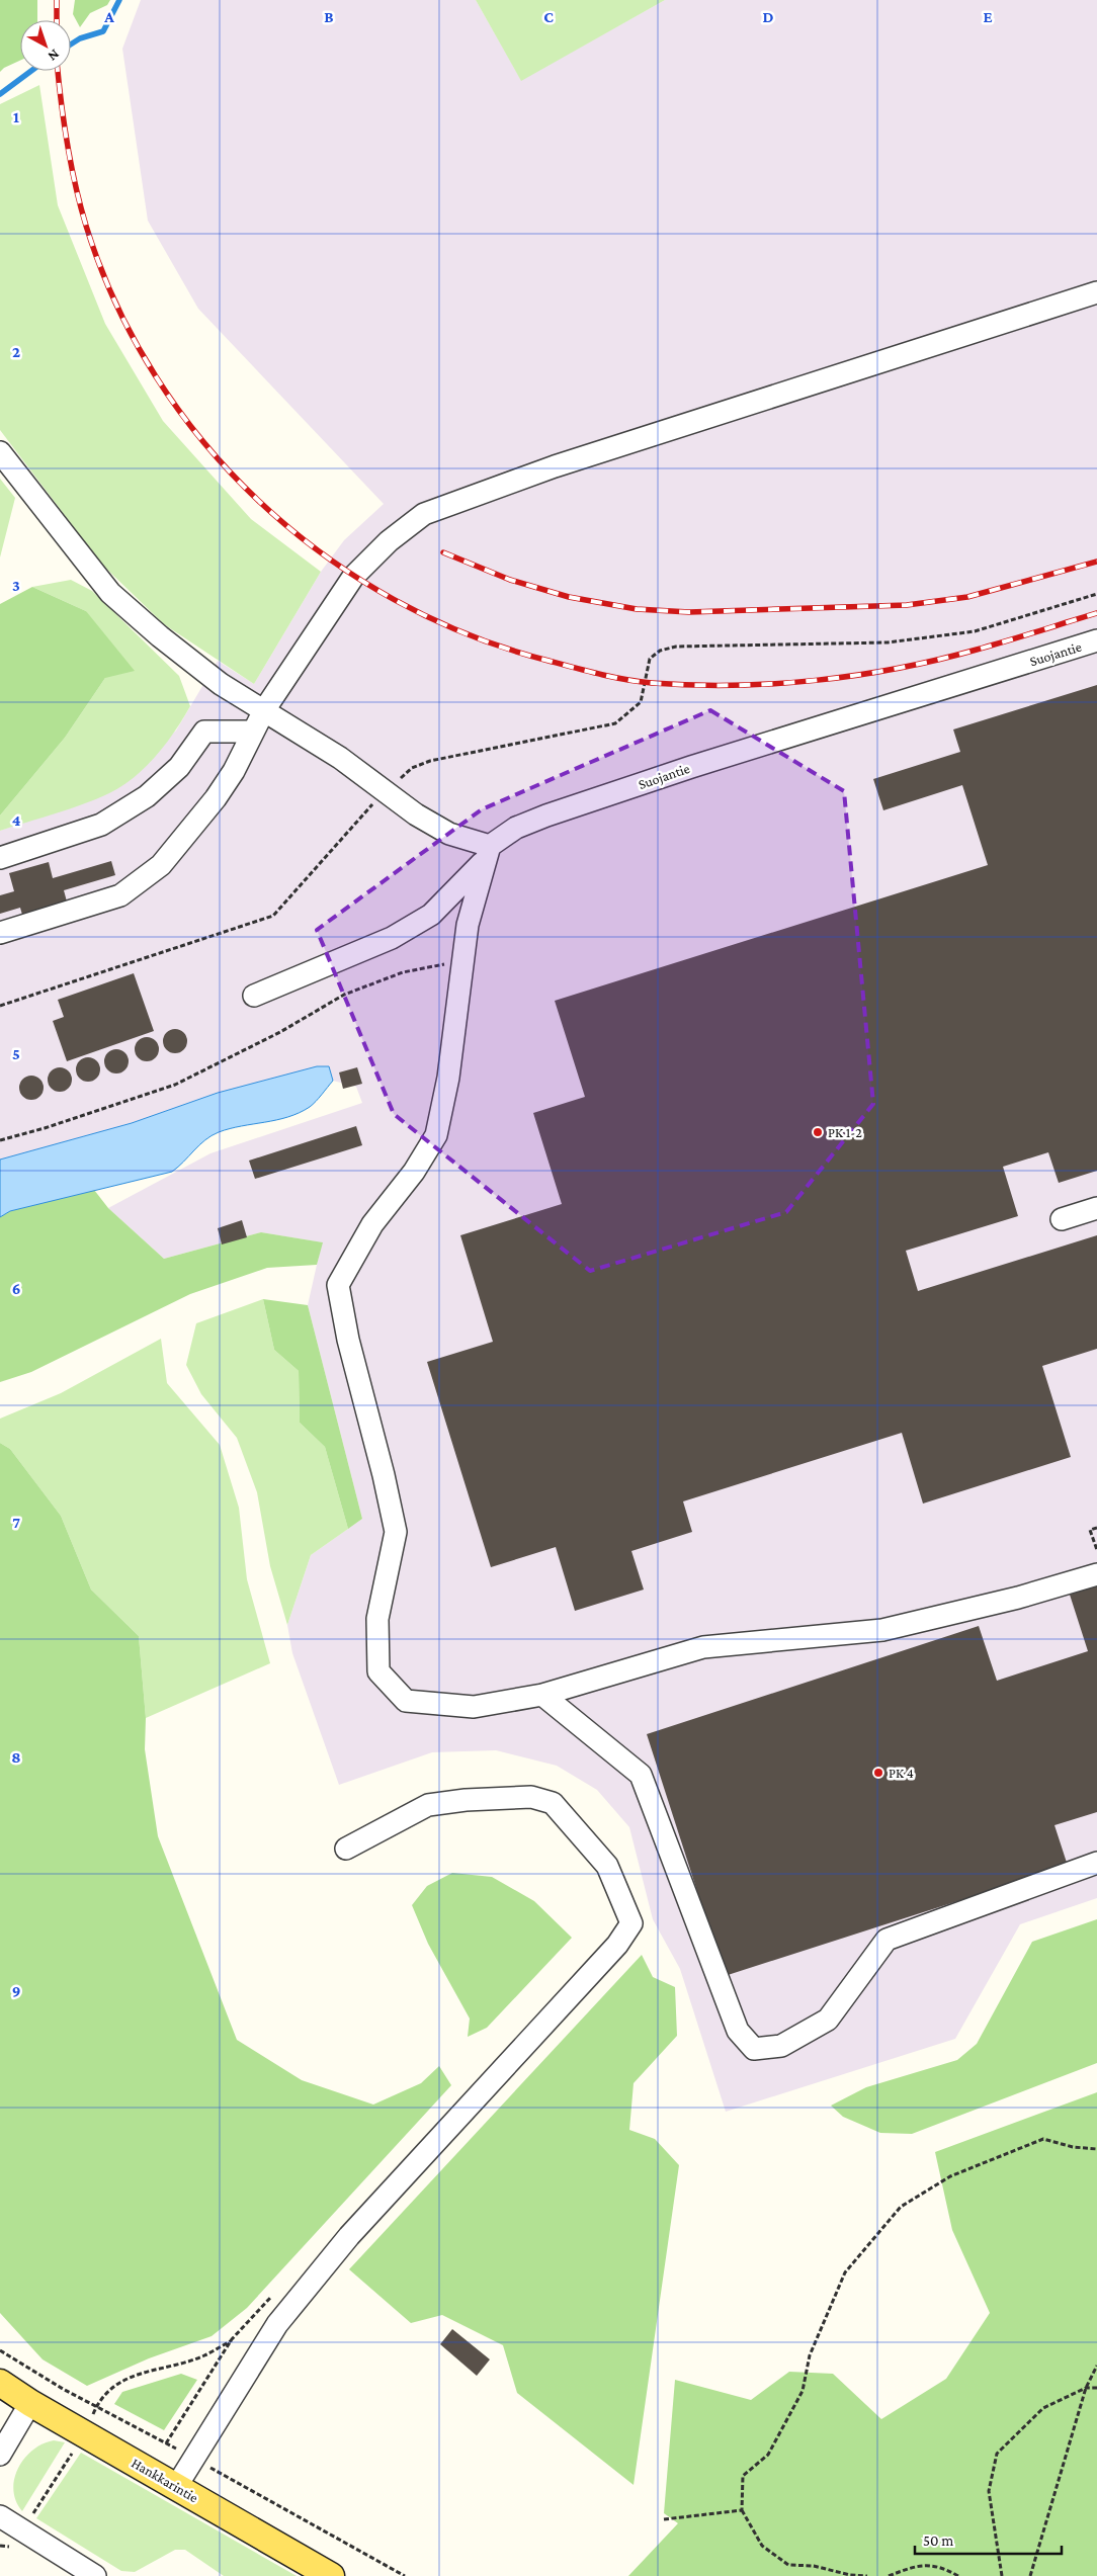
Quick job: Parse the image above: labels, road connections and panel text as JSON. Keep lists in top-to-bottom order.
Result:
{
  "streets": {
    "main road": ["Hankkarintie"],
    "street": ["Suojantie"]
  },
  "places": ["PK 1-2", "PK 4"],
  "scale_bar": "50 m",
  "north": "bottom right",
  "grid": {
    "columns": [
      "A",
      "B",
      "C",
      "D",
      "E"
    ],
    "rows": [
      "1",
      "2",
      "3",
      "4",
      "5",
      "6",
      "7",
      "8",
      "9"
    ]
  }
}
